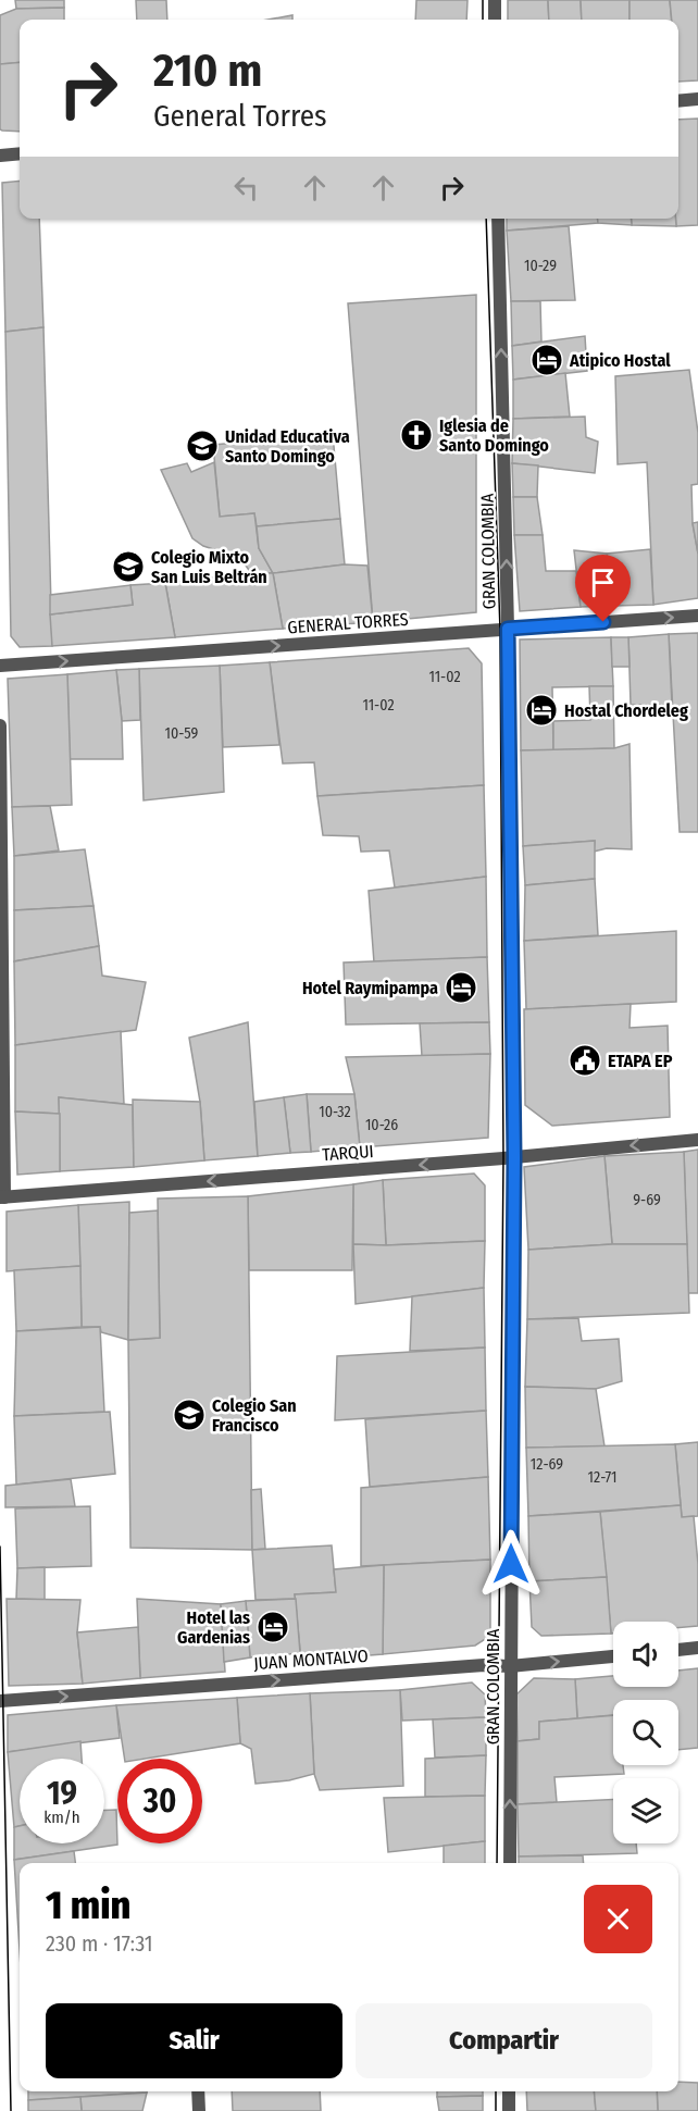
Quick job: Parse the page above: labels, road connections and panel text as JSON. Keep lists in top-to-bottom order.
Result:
{
  "streets": {
    "street": [
      "GRAN COLOMBIA",
      "GENERAL TORRES",
      "TARQUI",
      "JUAN MONTALVO"
    ]
  },
  "crossings": [
    ["GRAN COLOMBIA", "GENERAL TORRES"],
    ["GRAN COLOMBIA", "TARQUI"],
    ["GRAN COLOMBIA", "JUAN MONTALVO"]
  ],
  "one_way": [
    "GRAN COLOMBIA",
    "GENERAL TORRES",
    "TARQUI",
    "JUAN MONTALVO"
  ],
  "places": {
    "hotel": [
      "Atipico Hostal",
      "Hostal Chordeleg",
      "Hotel Raymipampa",
      "Hotel las Gardenias"
    ],
    "church": ["Iglesia de Santo Domingo"],
    "school or university": ["Unidad Educativa Santo Domingo", "Colegio Mixto San Luis Beltrán", "Colegio San Francisco"],
    "public building": ["ETAPA EP"]
  },
  "house_numbers": [
    "10-29",
    "11-02",
    "11-02",
    "10-59",
    "10-32",
    "10-26",
    "9-69",
    "12-69",
    "12-71"
  ],
  "page": {
    "turn": ["210 m", "General Torres"],
    "speed": "19 km/h",
    "limit": "30",
    "heading": ["1 min", "230 m · 17:31"],
    "buttons": ["Salir", "Compartir"]
  }
}
